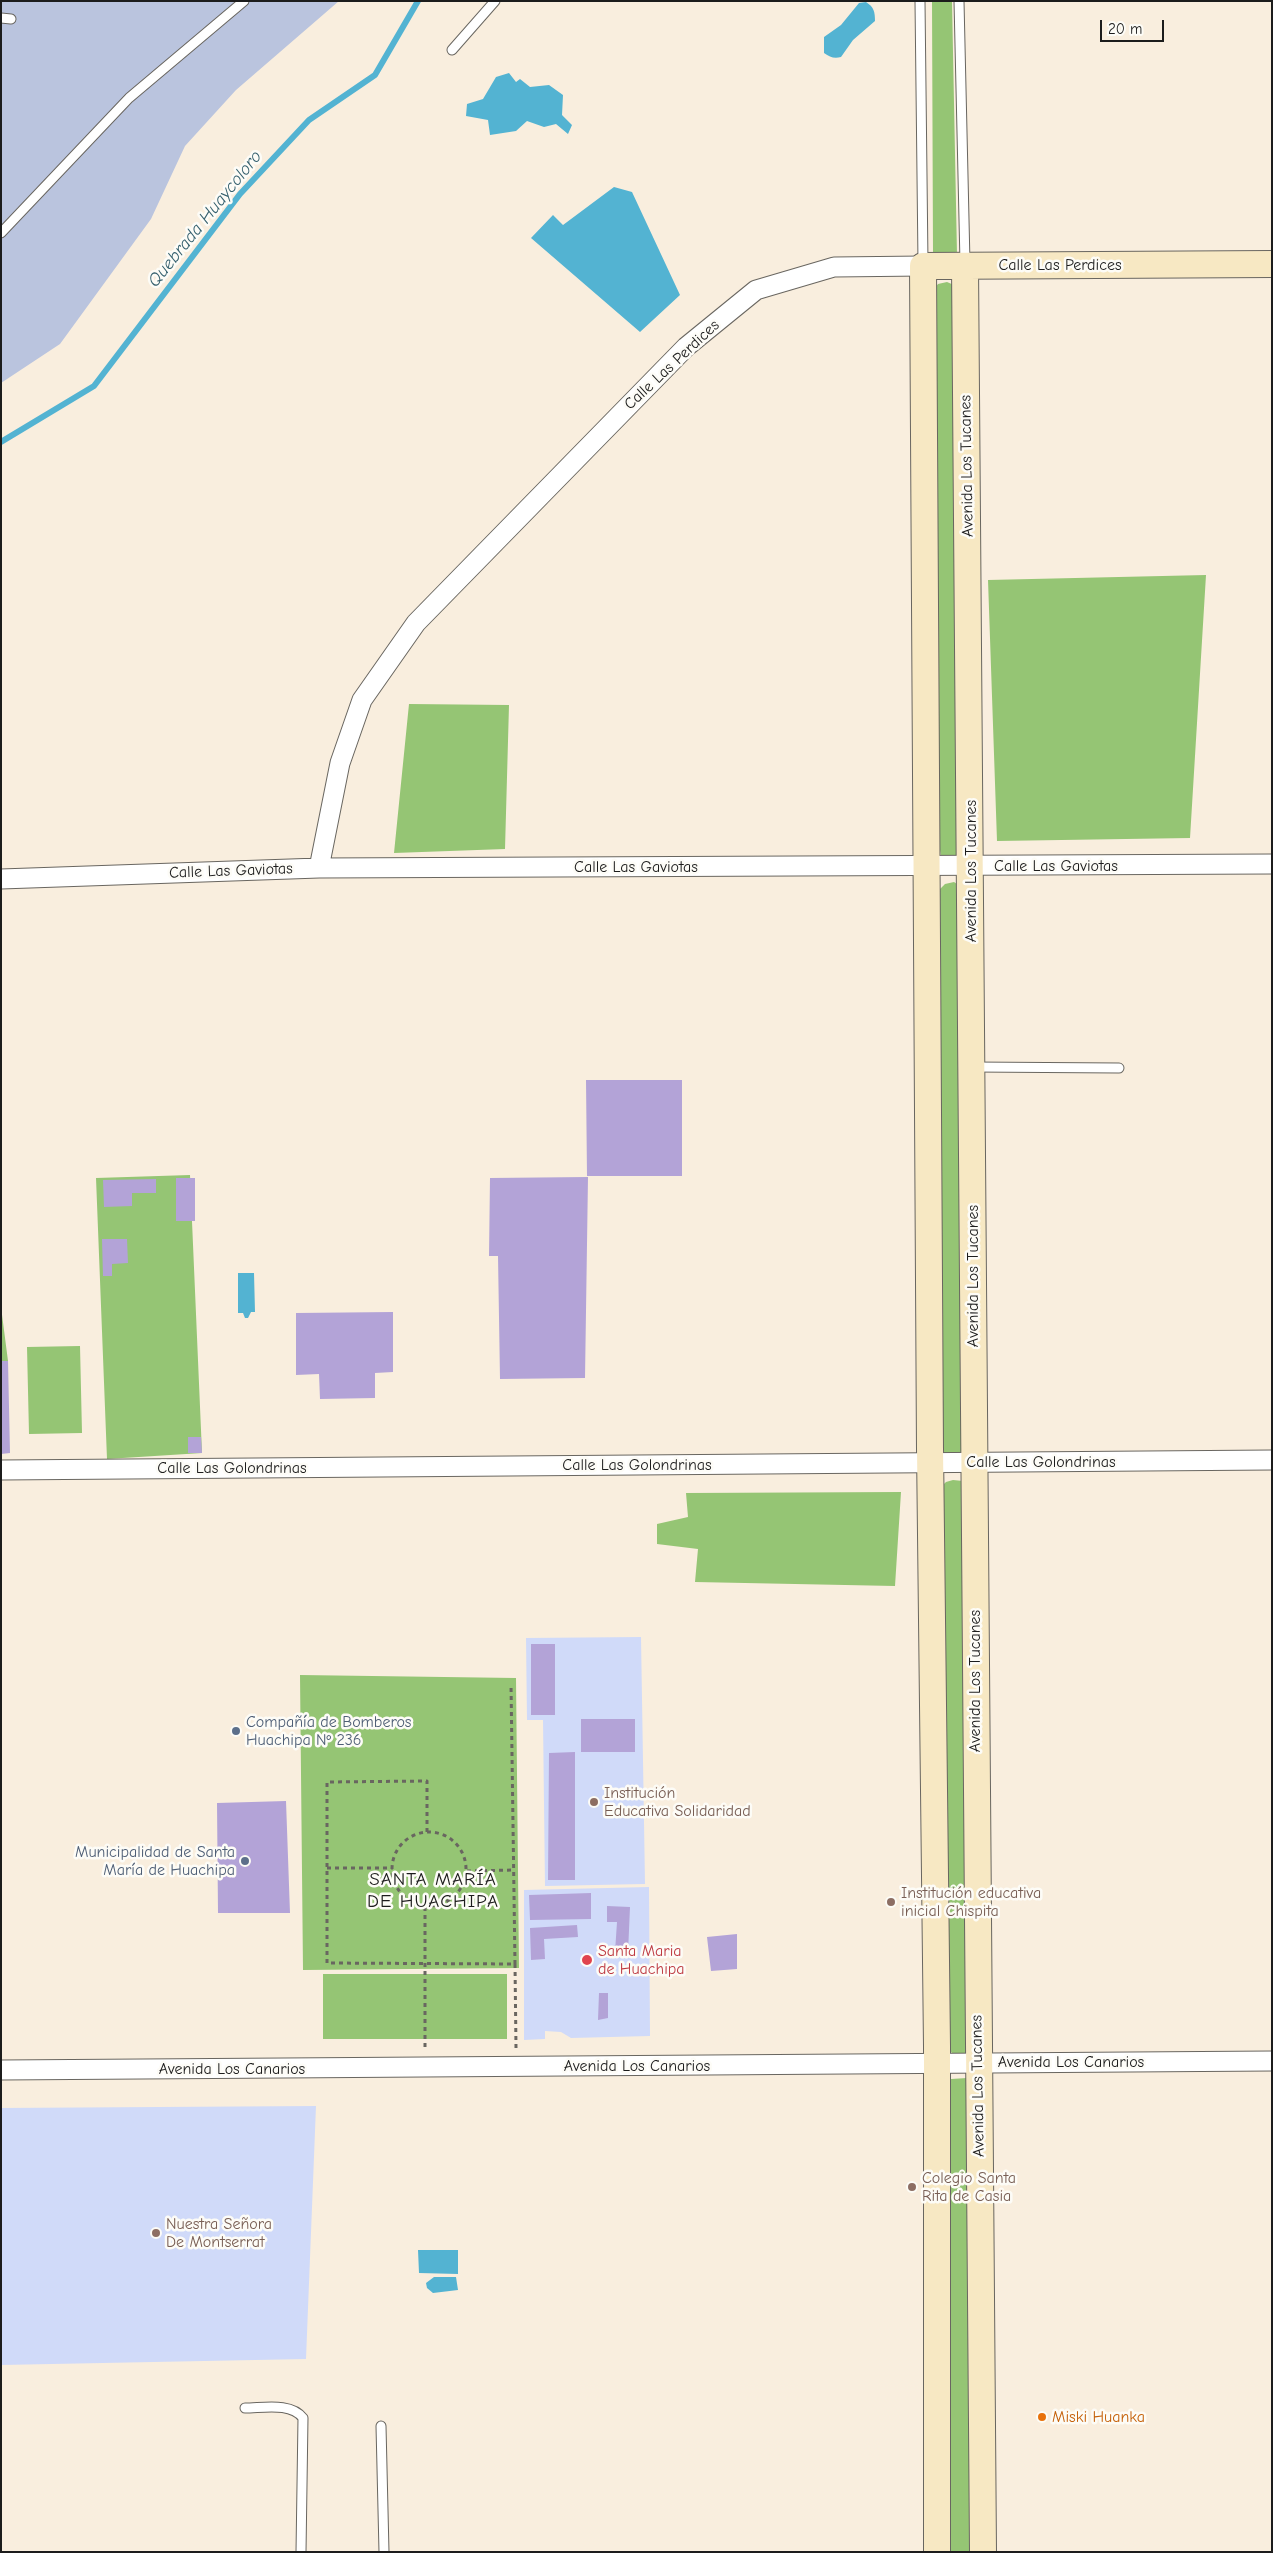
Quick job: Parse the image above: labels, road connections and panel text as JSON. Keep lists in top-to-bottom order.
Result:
{
  "streets": {
    "street": [
      "Calle Las Perdices",
      "Avenida Los Tucanes",
      "Calle Las Gaviotas",
      "Calle Las Golondrinas",
      "Avenida Los Canarios"
    ]
  },
  "crossings": [
    ["Calle Las Perdices", "Avenida Los Tucanes"],
    ["Calle Las Perdices", "Calle Las Gaviotas"],
    ["Avenida Los Tucanes", "Calle Las Gaviotas"],
    ["Avenida Los Tucanes", "Calle Las Golondrinas"],
    ["Avenida Los Tucanes", "Avenida Los Canarios"]
  ],
  "districts": ["SANTA MARÍA DE HUACHIPA"],
  "water": ["Quebrada Huaycoloro"],
  "places": [
    "Compañía de Bomberos Huachipa Nº 236",
    "Institución Educativa Solidaridad",
    "Municipalidad de Santa María de Huachipa",
    "Institución educativa inicial Chispita",
    "Santa Maria de Huachipa",
    "Colegio Santa Rita de Casia",
    "Nuestra Señora De Montserrat",
    "Miski Huanka"
  ],
  "scale_bar": "20 m"
}
